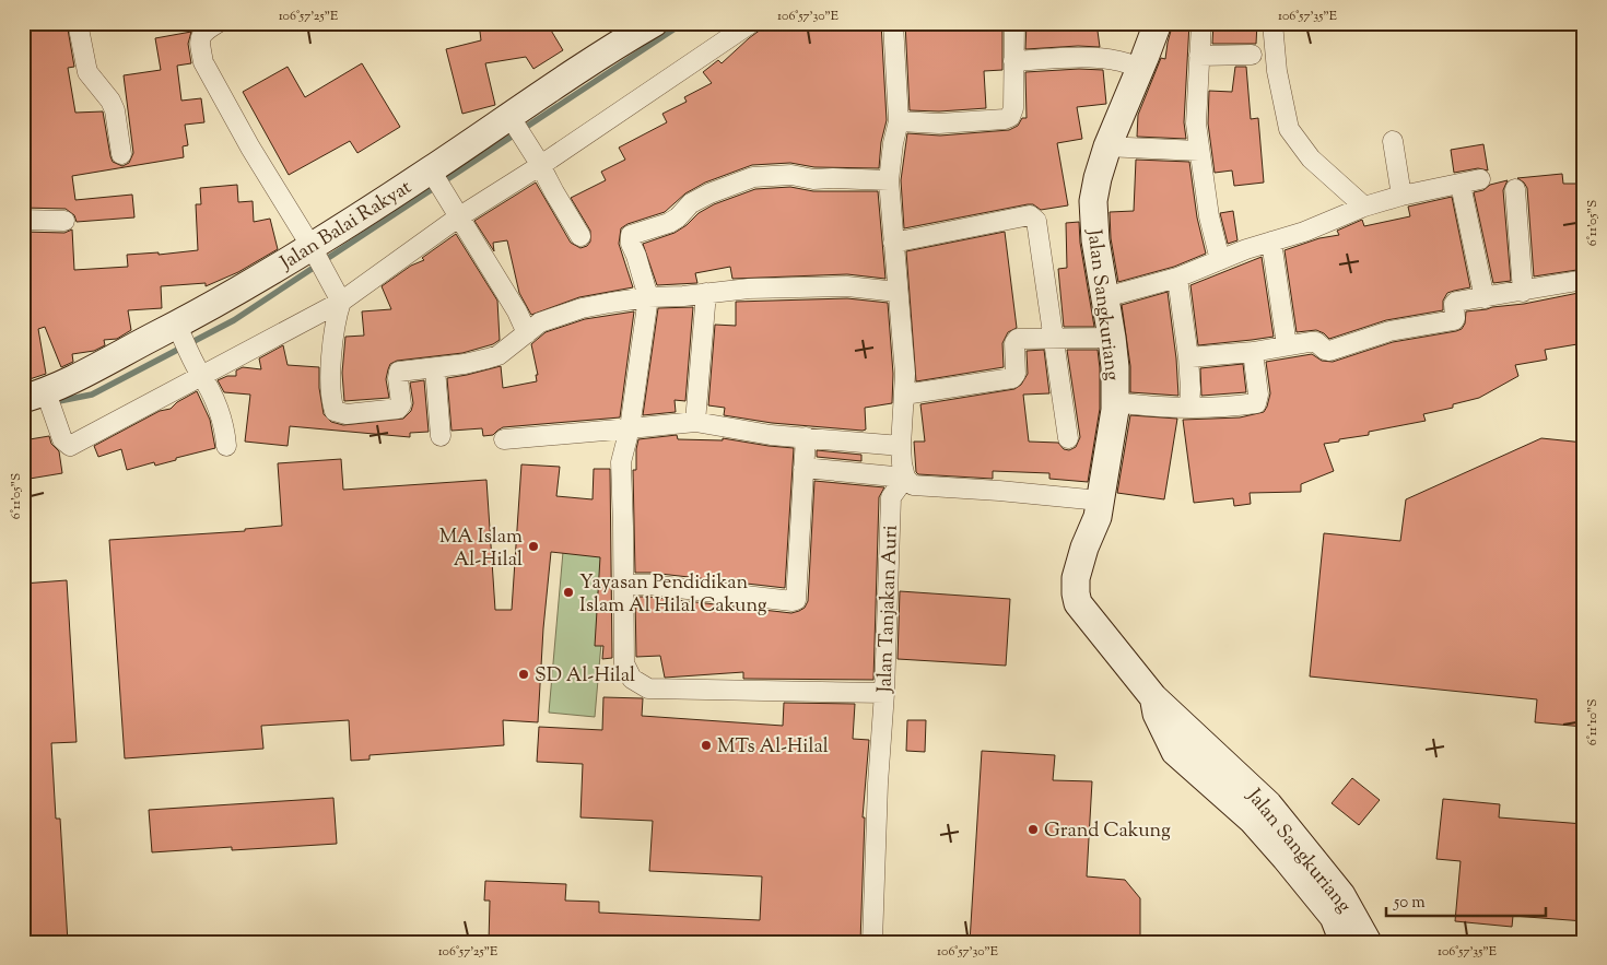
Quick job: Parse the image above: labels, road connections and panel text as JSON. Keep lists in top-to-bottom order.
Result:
{
  "streets": {
    "street": ["Jalan Balai Rakyat", "Jalan Sangkuriang", "Jalan Tanjakan Auri"]
  },
  "places": [
    "MA Islam Al-Hilal",
    "Yayasan Pendidikan Islam Al Hilal Cakung",
    "SD Al-Hilal",
    "MTs Al-Hilal",
    "Grand Cakung"
  ],
  "scale_bar": "50 m",
  "coordinates": [
    "106°57'25\"E",
    "106°57'30\"E",
    "106°57'35\"E",
    "6°11'05\"S",
    "6°11'10\"S"
  ]
}
